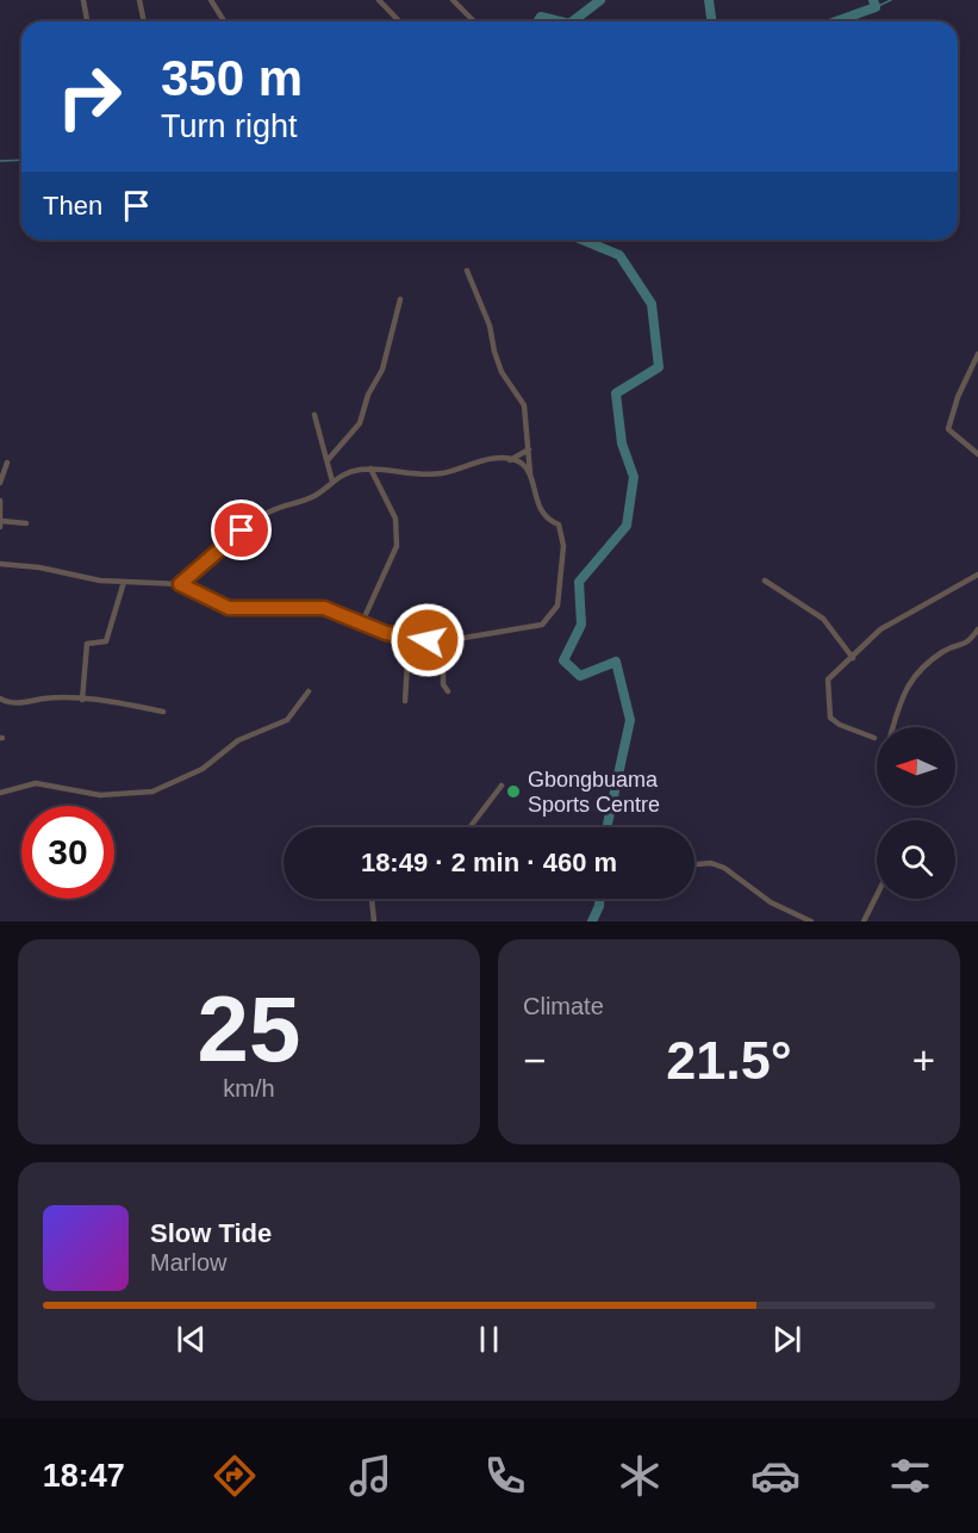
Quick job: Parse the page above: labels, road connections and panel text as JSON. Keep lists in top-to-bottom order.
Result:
{
  "places": ["Gbongbuama Sports Centre"],
  "north": "left",
  "page": {
    "turn": ["350 m", "Turn right"],
    "then": "Then",
    "limit": "30",
    "trip": "18:49 · 2 min · 460 m",
    "tile": [
      ["25", "km/h"],
      "Climate"
    ],
    "heat": ["−", "21.5°", "+"],
    "song": ["Slow Tide", "Marlow"],
    "tabs": "18:47"
  }
}
